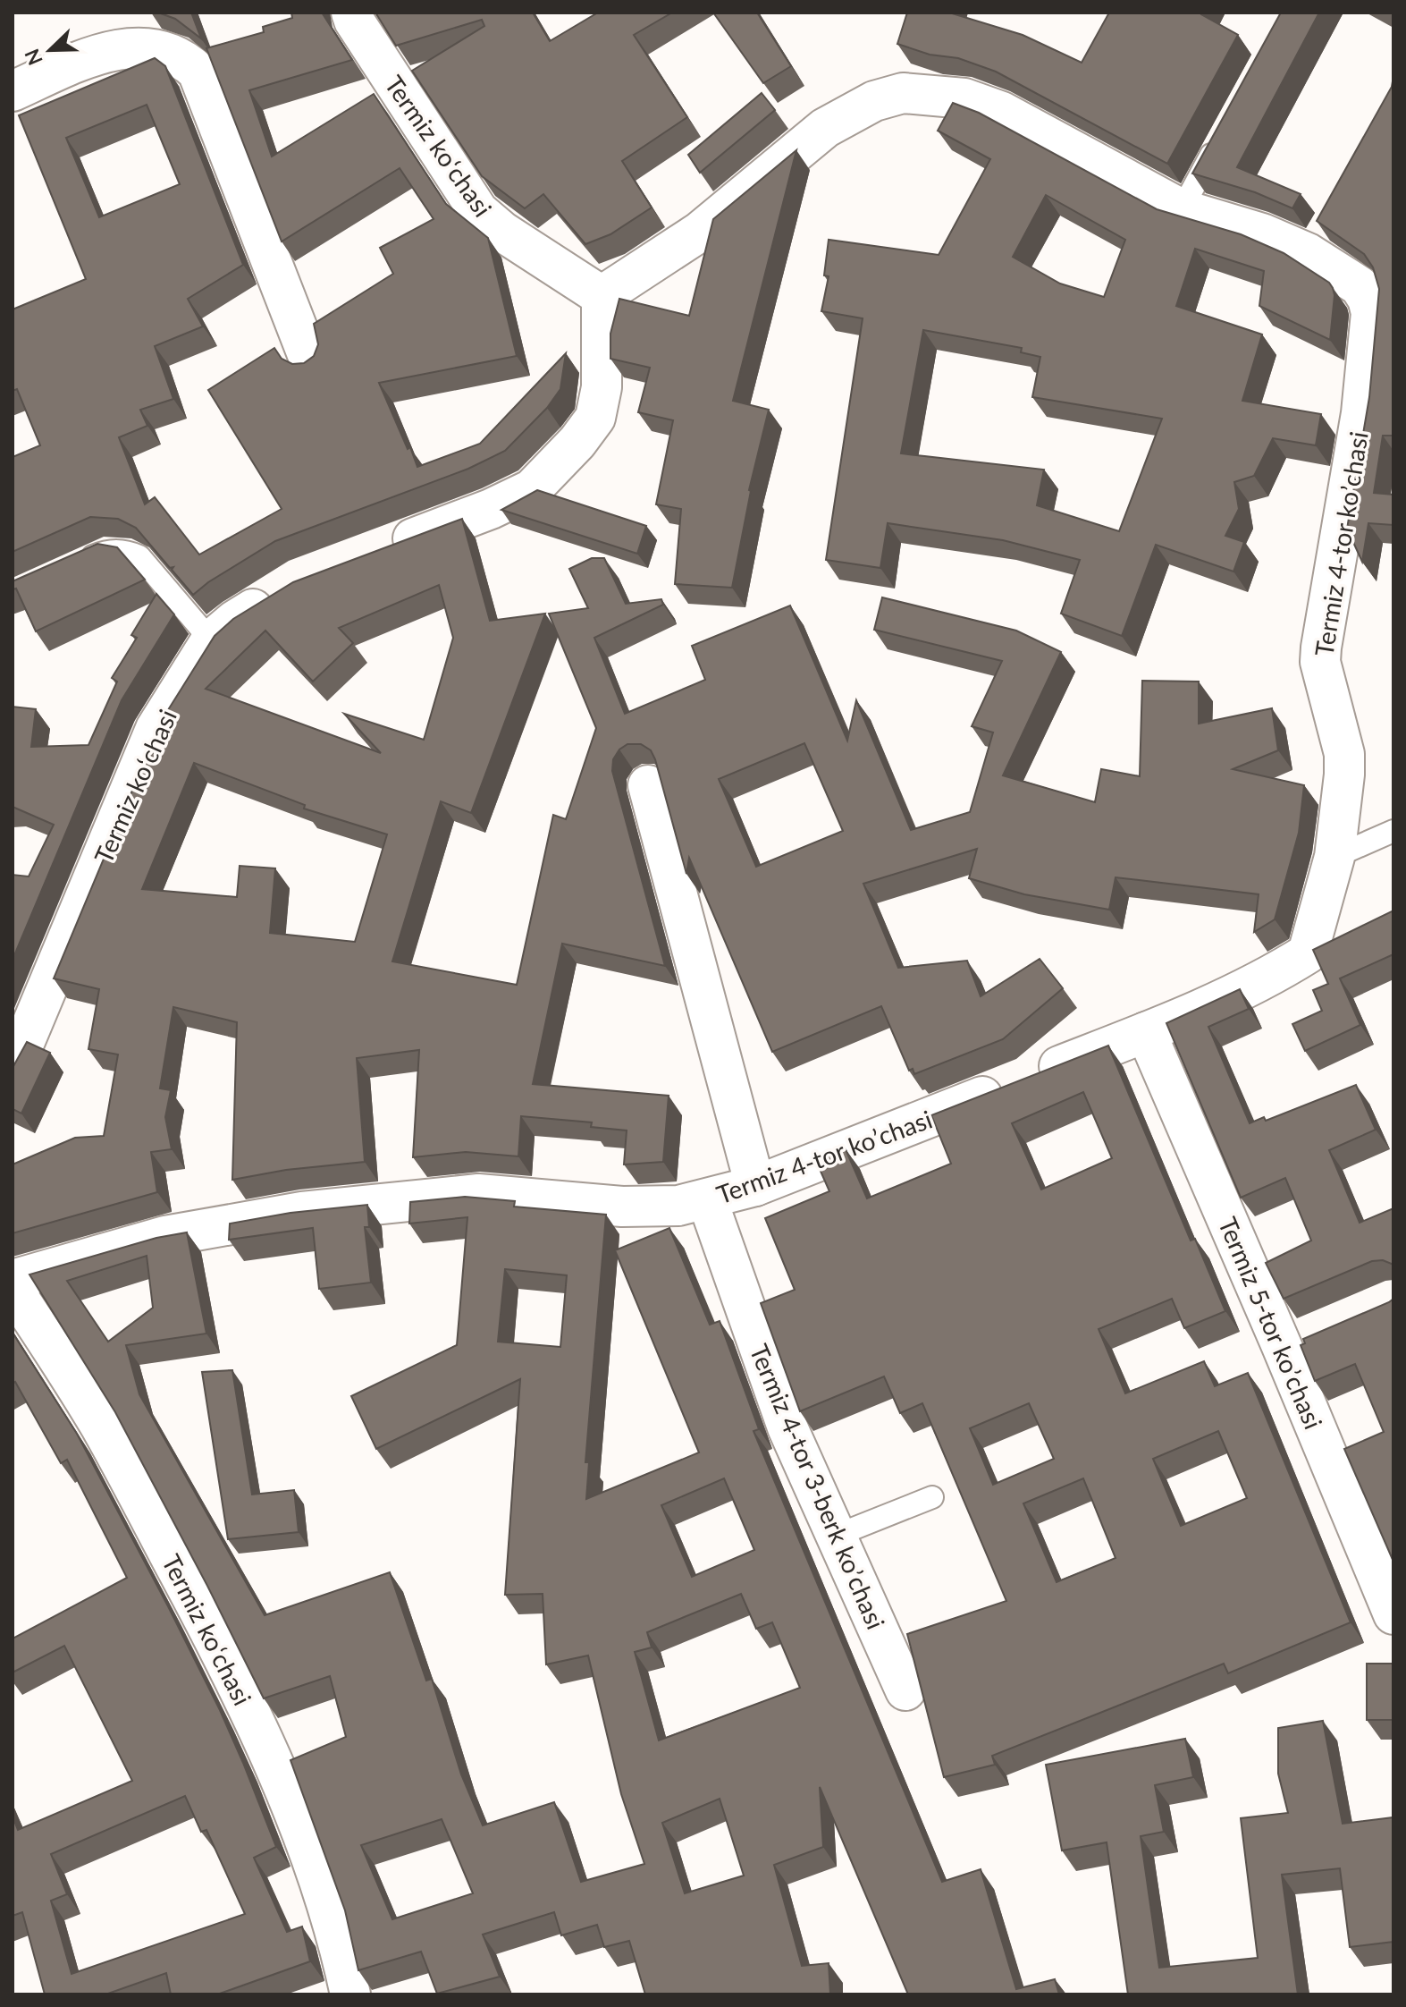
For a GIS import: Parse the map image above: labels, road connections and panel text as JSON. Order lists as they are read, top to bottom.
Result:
{
  "streets": {
    "street": [
      "Termiz koʻchasi",
      "Termiz 4-tor koʼchasi",
      "Termiz 5-tor koʼchasi",
      "Termiz 4-tor 3-berk koʼchasi"
    ]
  },
  "crossings": [
    ["Termiz koʻchasi", "Termiz 4-tor koʼchasi"],
    ["Termiz 4-tor koʼchasi", "Termiz 5-tor koʼchasi"],
    ["Termiz 4-tor koʼchasi", "Termiz 4-tor 3-berk koʼchasi"]
  ],
  "north": "bottom left"
}
